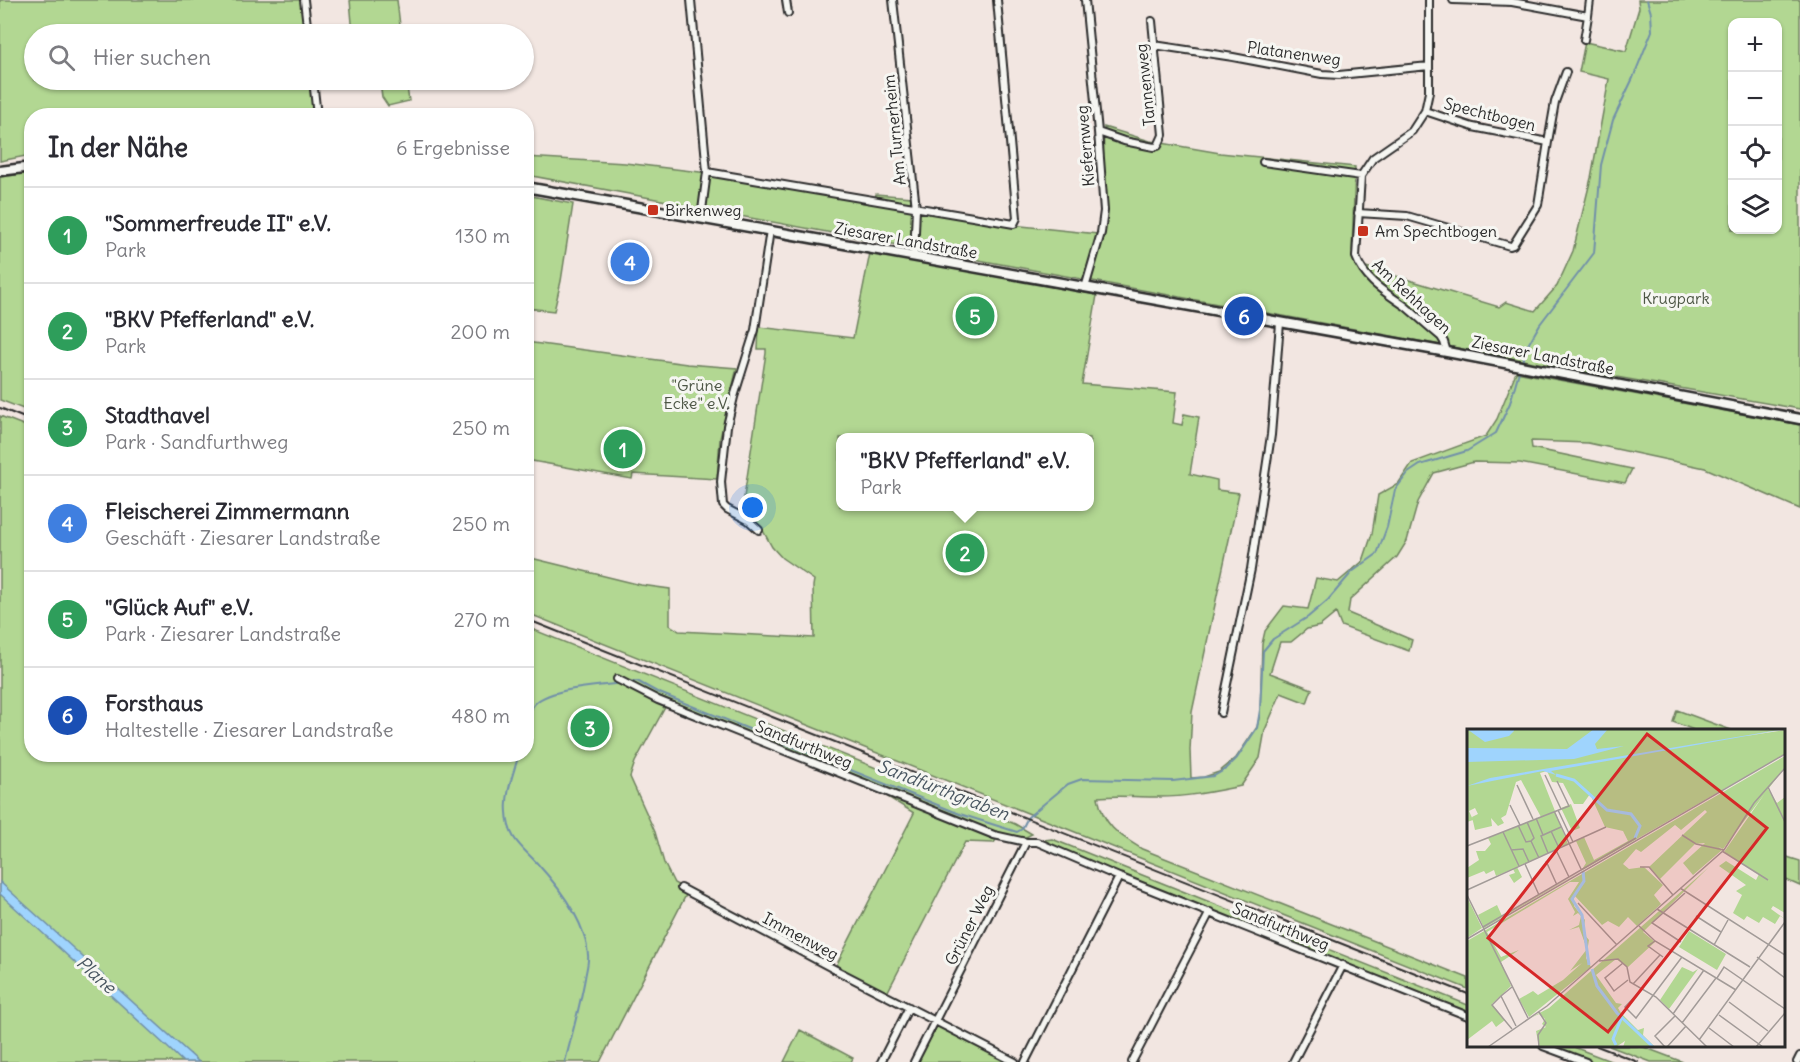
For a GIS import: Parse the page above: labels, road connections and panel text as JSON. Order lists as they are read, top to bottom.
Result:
{
  "streets": {
    "main road": ["Ziesarer Landstraße"],
    "street": [
      "Platanenweg",
      "Tannenweg",
      "Spechtbogen",
      "Am Turnerheim",
      "Kiefernweg",
      "Am Rehhagen",
      "Sandfurthweg",
      "Grüner Weg",
      "Immenweg"
    ]
  },
  "crossings": [
    ["Platanenweg", "Tannenweg"],
    ["Tannenweg", "Kiefernweg"],
    ["Spechtbogen", "Am Rehhagen"],
    ["Am Turnerheim", "Ziesarer Landstraße"],
    ["Kiefernweg", "Ziesarer Landstraße"],
    ["Ziesarer Landstraße", "Am Rehhagen"],
    ["Sandfurthweg", "Grüner Weg"],
    ["Grüner Weg", "Immenweg"]
  ],
  "water": ["Sandfurthgraben", "Plane"],
  "parks": ["Krugpark", "\"Grüne Ecke\" e.V."],
  "places": {
    "transit": ["Birkenweg", "Am Spechtbogen"]
  },
  "page": {
    "map_buttons": ["+", "−"],
    "search": "Hier suchen",
    "heading": ["In der Nähe", "6 Ergebnisse"],
    "list": [
      {
        "mark": "1",
        "name": "\"Sommerfreude II\" e.V.",
        "note": "Park",
        "value": "130 m"
      },
      {
        "mark": "2",
        "name": "\"BKV Pfefferland\" e.V.",
        "note": "Park",
        "value": "200 m"
      },
      {
        "mark": "3",
        "name": "Stadthavel",
        "note": "Park · Sandfurthweg",
        "value": "250 m"
      },
      {
        "mark": "4",
        "name": "Fleischerei Zimmermann",
        "note": "Geschäft · Ziesarer Landstraße",
        "value": "250 m"
      },
      {
        "mark": "5",
        "name": "\"Glück Auf\" e.V.",
        "note": "Park · Ziesarer Landstraße",
        "value": "270 m"
      },
      {
        "mark": "6",
        "name": "Forsthaus",
        "note": "Haltestelle · Ziesarer Landstraße",
        "value": "480 m"
      }
    ],
    "pins": [
      "4",
      "5",
      "6",
      "1",
      "2",
      "3"
    ],
    "popup": ["\"BKV Pfefferland\" e.V.", "Park"]
  }
}
